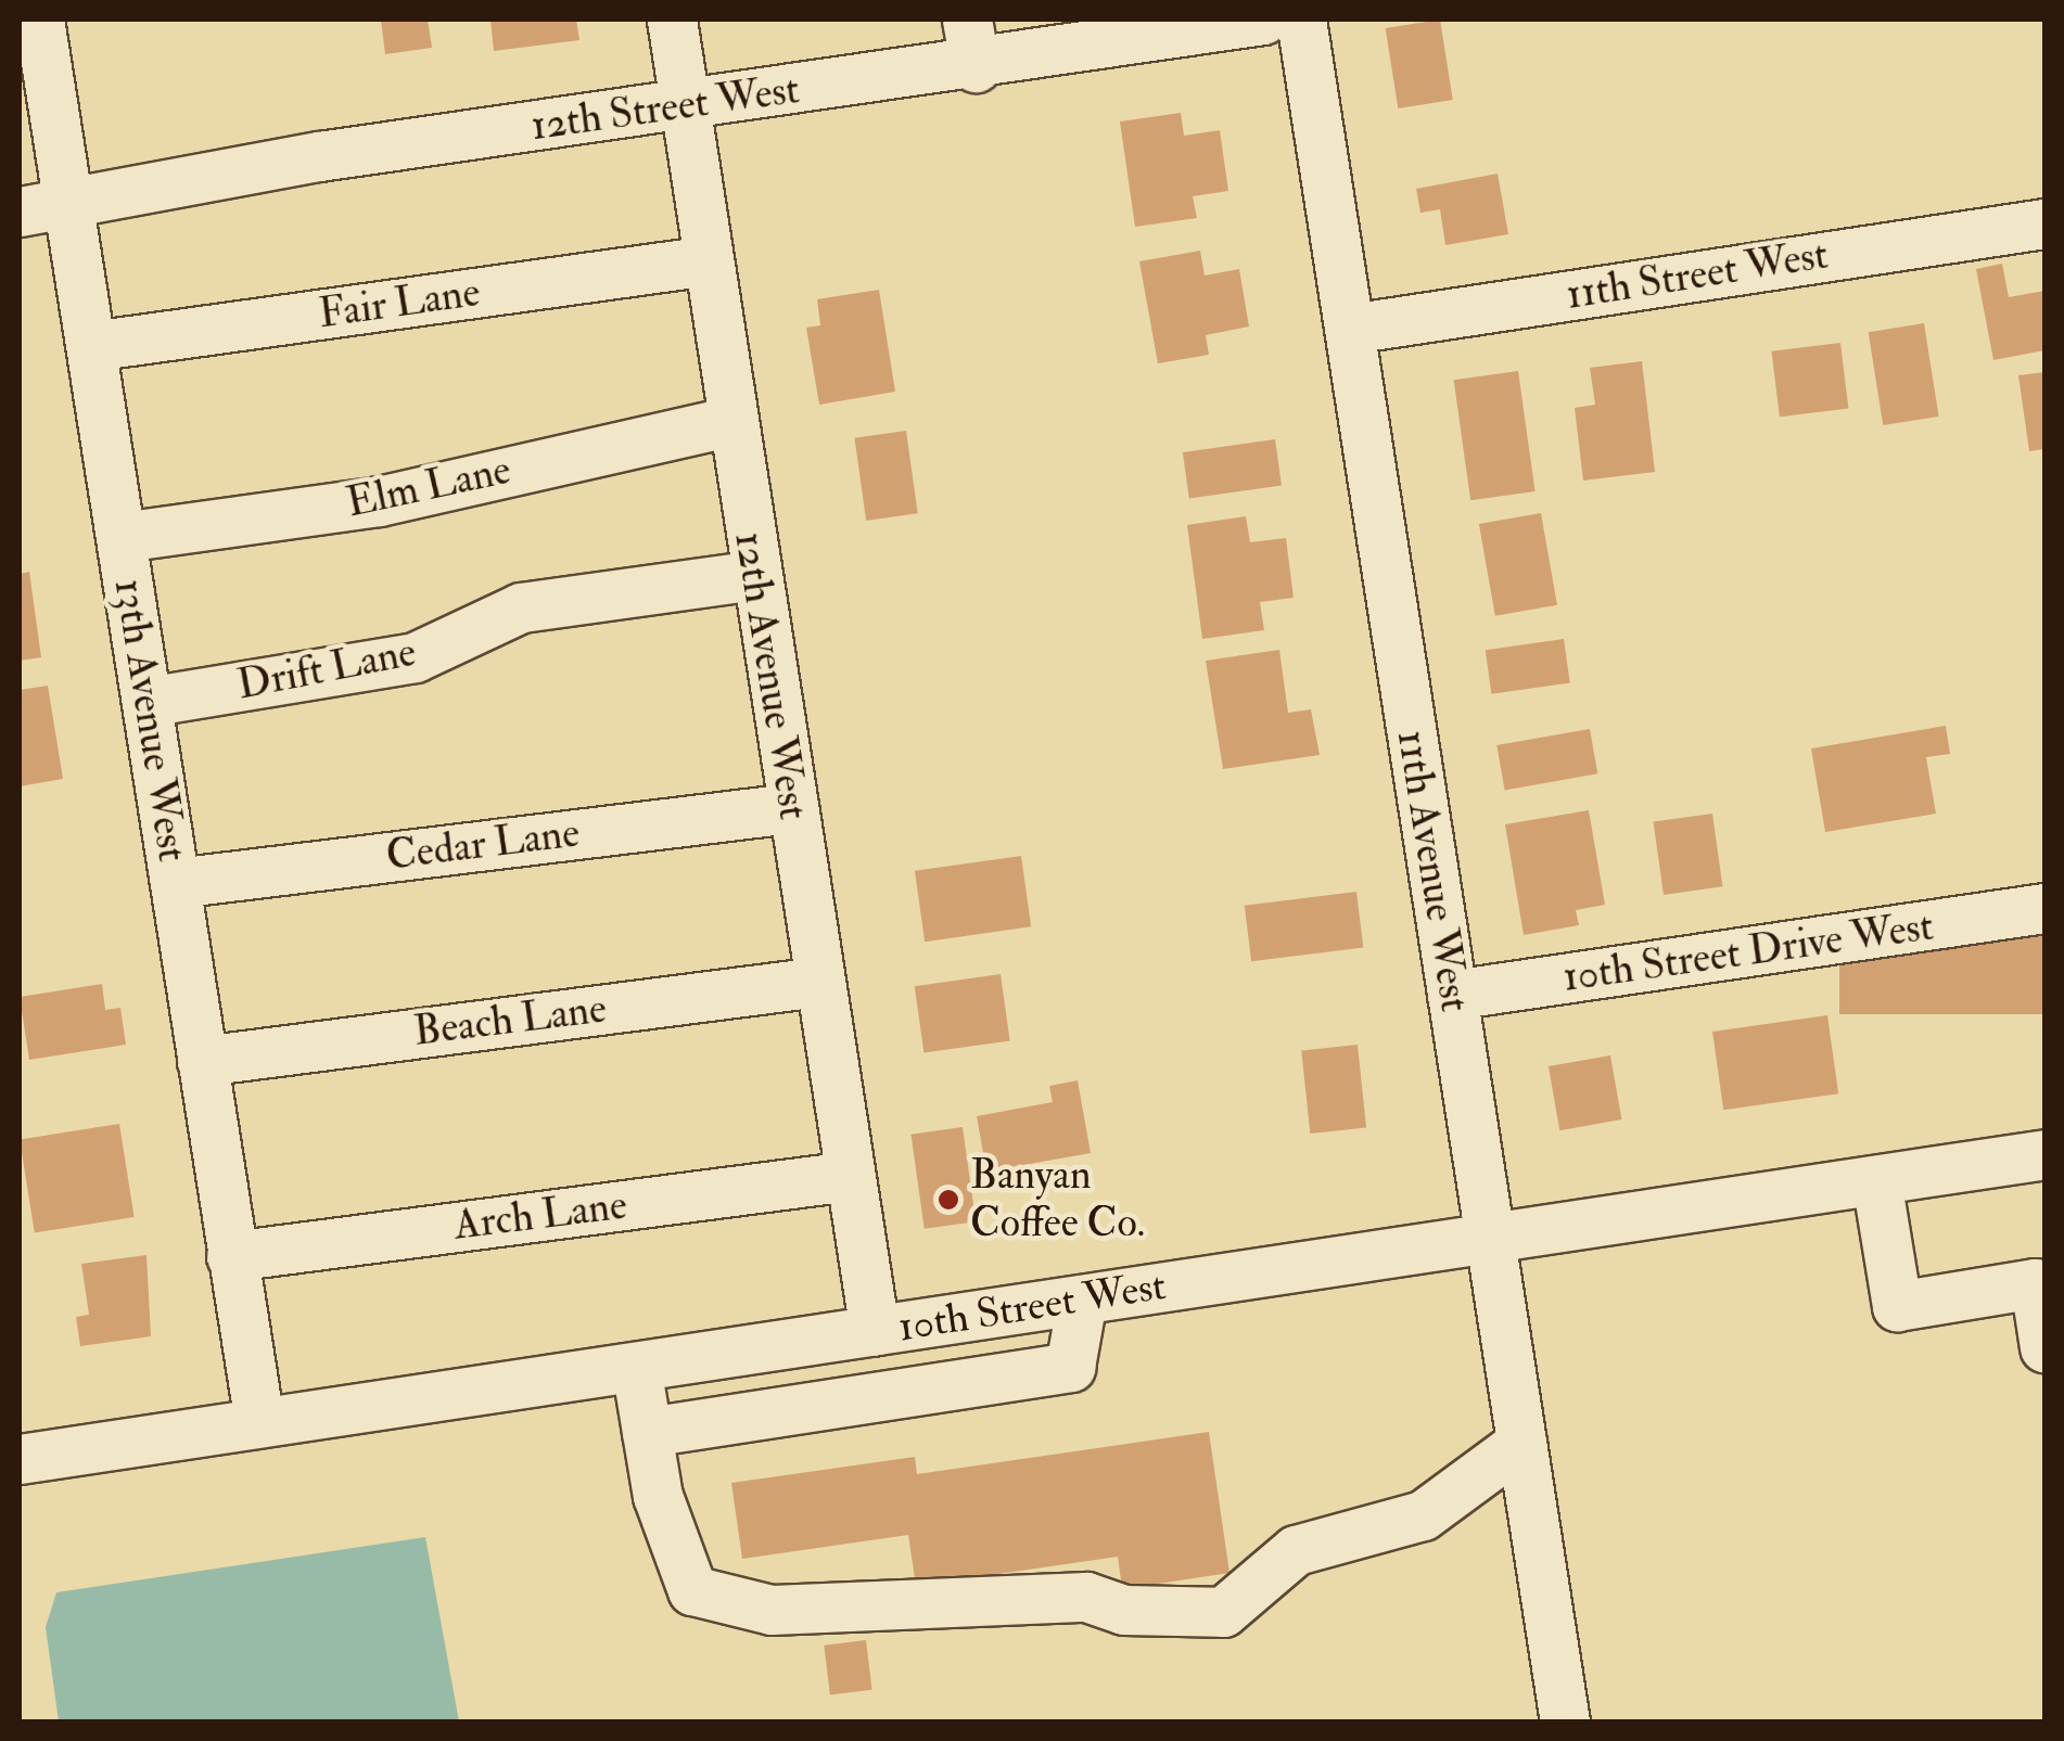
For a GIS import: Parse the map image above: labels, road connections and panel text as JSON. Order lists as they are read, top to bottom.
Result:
{
  "streets": {
    "street": [
      "12th Street West",
      "11th Street West",
      "Fair Lane",
      "Elm Lane",
      "Drift Lane",
      "12th Avenue West",
      "13th Avenue West",
      "Cedar Lane",
      "11th Avenue West",
      "10th Street Drive West",
      "Beach Lane",
      "Arch Lane",
      "10th Street West"
    ]
  },
  "crossings": [
    ["12th Street West", "12th Avenue West"],
    ["12th Street West", "13th Avenue West"],
    ["11th Street West", "11th Avenue West"],
    ["Fair Lane", "12th Avenue West"],
    ["Fair Lane", "13th Avenue West"],
    ["Elm Lane", "12th Avenue West"],
    ["Elm Lane", "13th Avenue West"],
    ["Drift Lane", "12th Avenue West"],
    ["Drift Lane", "13th Avenue West"],
    ["12th Avenue West", "Cedar Lane"],
    ["12th Avenue West", "Beach Lane"],
    ["12th Avenue West", "Arch Lane"],
    ["12th Avenue West", "10th Street West"],
    ["13th Avenue West", "Cedar Lane"],
    ["13th Avenue West", "Beach Lane"],
    ["13th Avenue West", "Arch Lane"],
    ["13th Avenue West", "10th Street West"],
    ["11th Avenue West", "10th Street Drive West"],
    ["11th Avenue West", "10th Street West"]
  ],
  "places": ["Banyan Coffee Co."]
}
